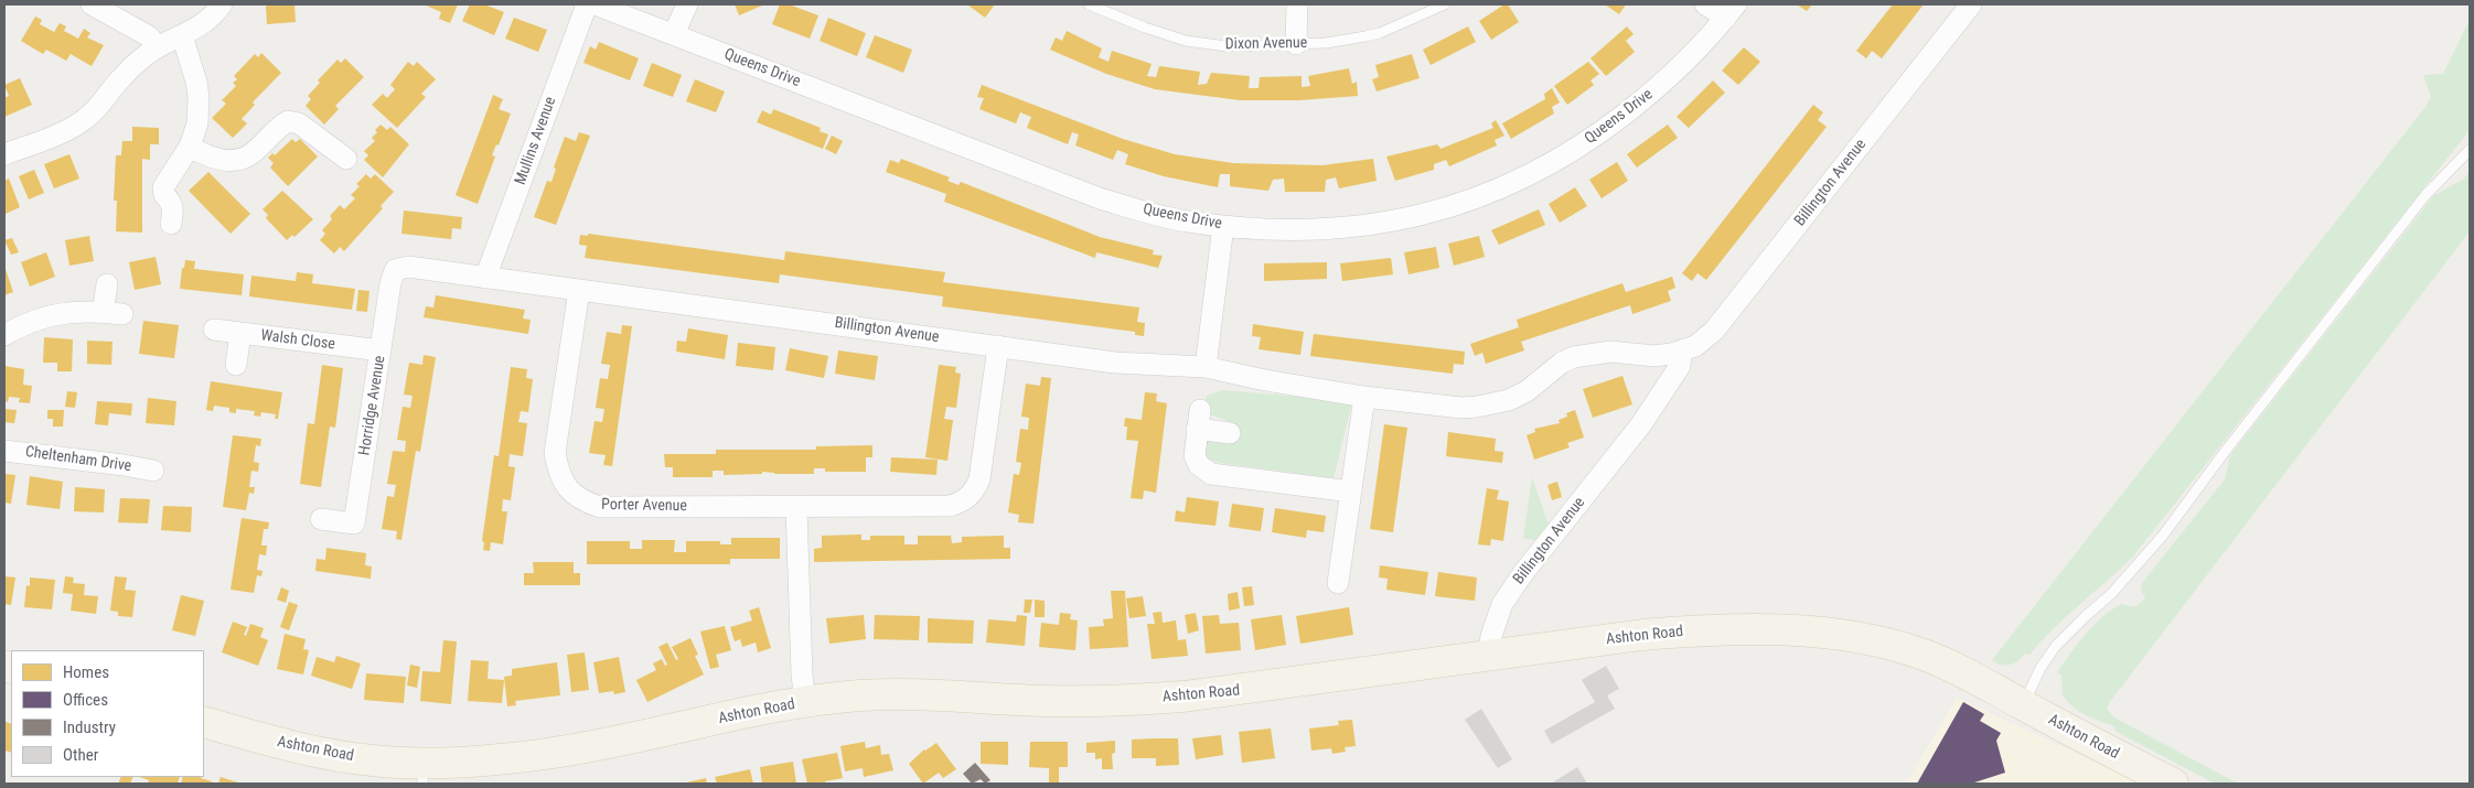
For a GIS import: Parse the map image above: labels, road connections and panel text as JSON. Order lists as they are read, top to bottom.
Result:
{
  "streets": {
    "main road": ["Ashton Road"],
    "street": [
      "Queens Drive",
      "Mullins Avenue",
      "Billington Avenue",
      "Walsh Close",
      "Horridge Avenue",
      "Cheltenham Drive",
      "Porter Avenue"
    ],
    "lane": ["Dixon Avenue"]
  },
  "crossings": [
    ["Mullins Avenue", "Billington Avenue"],
    ["Billington Avenue", "Horridge Avenue"],
    ["Billington Avenue", "Porter Avenue"],
    ["Billington Avenue", "Ashton Road"],
    ["Walsh Close", "Horridge Avenue"]
  ],
  "legend": [
    "Homes",
    "Offices",
    "Industry",
    "Other"
  ]
}
